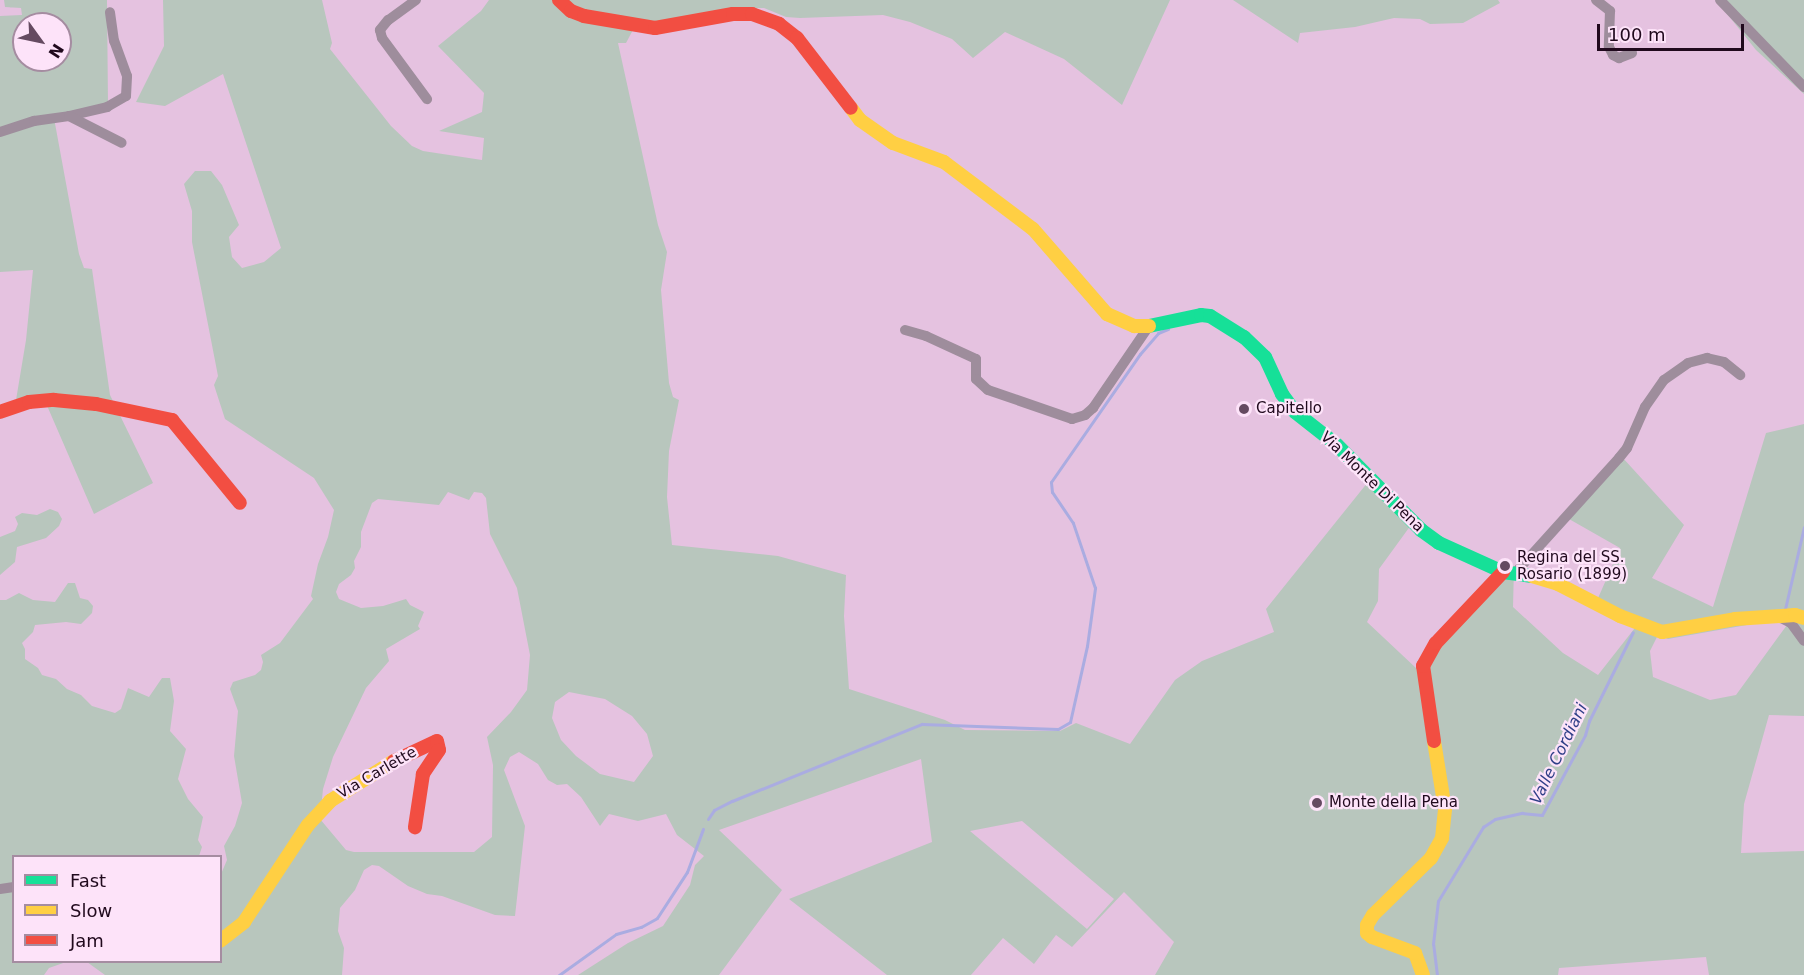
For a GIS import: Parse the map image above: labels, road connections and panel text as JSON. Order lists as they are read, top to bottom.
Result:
{
  "streets": {
    "street": ["Via Monte Di Pena", "Via Carlette"]
  },
  "water": ["Valle Cordiani"],
  "places": ["Capitello", "Regina del SS. Rosario (1899)", "Monte della Pena"],
  "legend": ["Fast", "Slow", "Jam"],
  "scale_bar": "100 m",
  "north": "bottom right"
}
